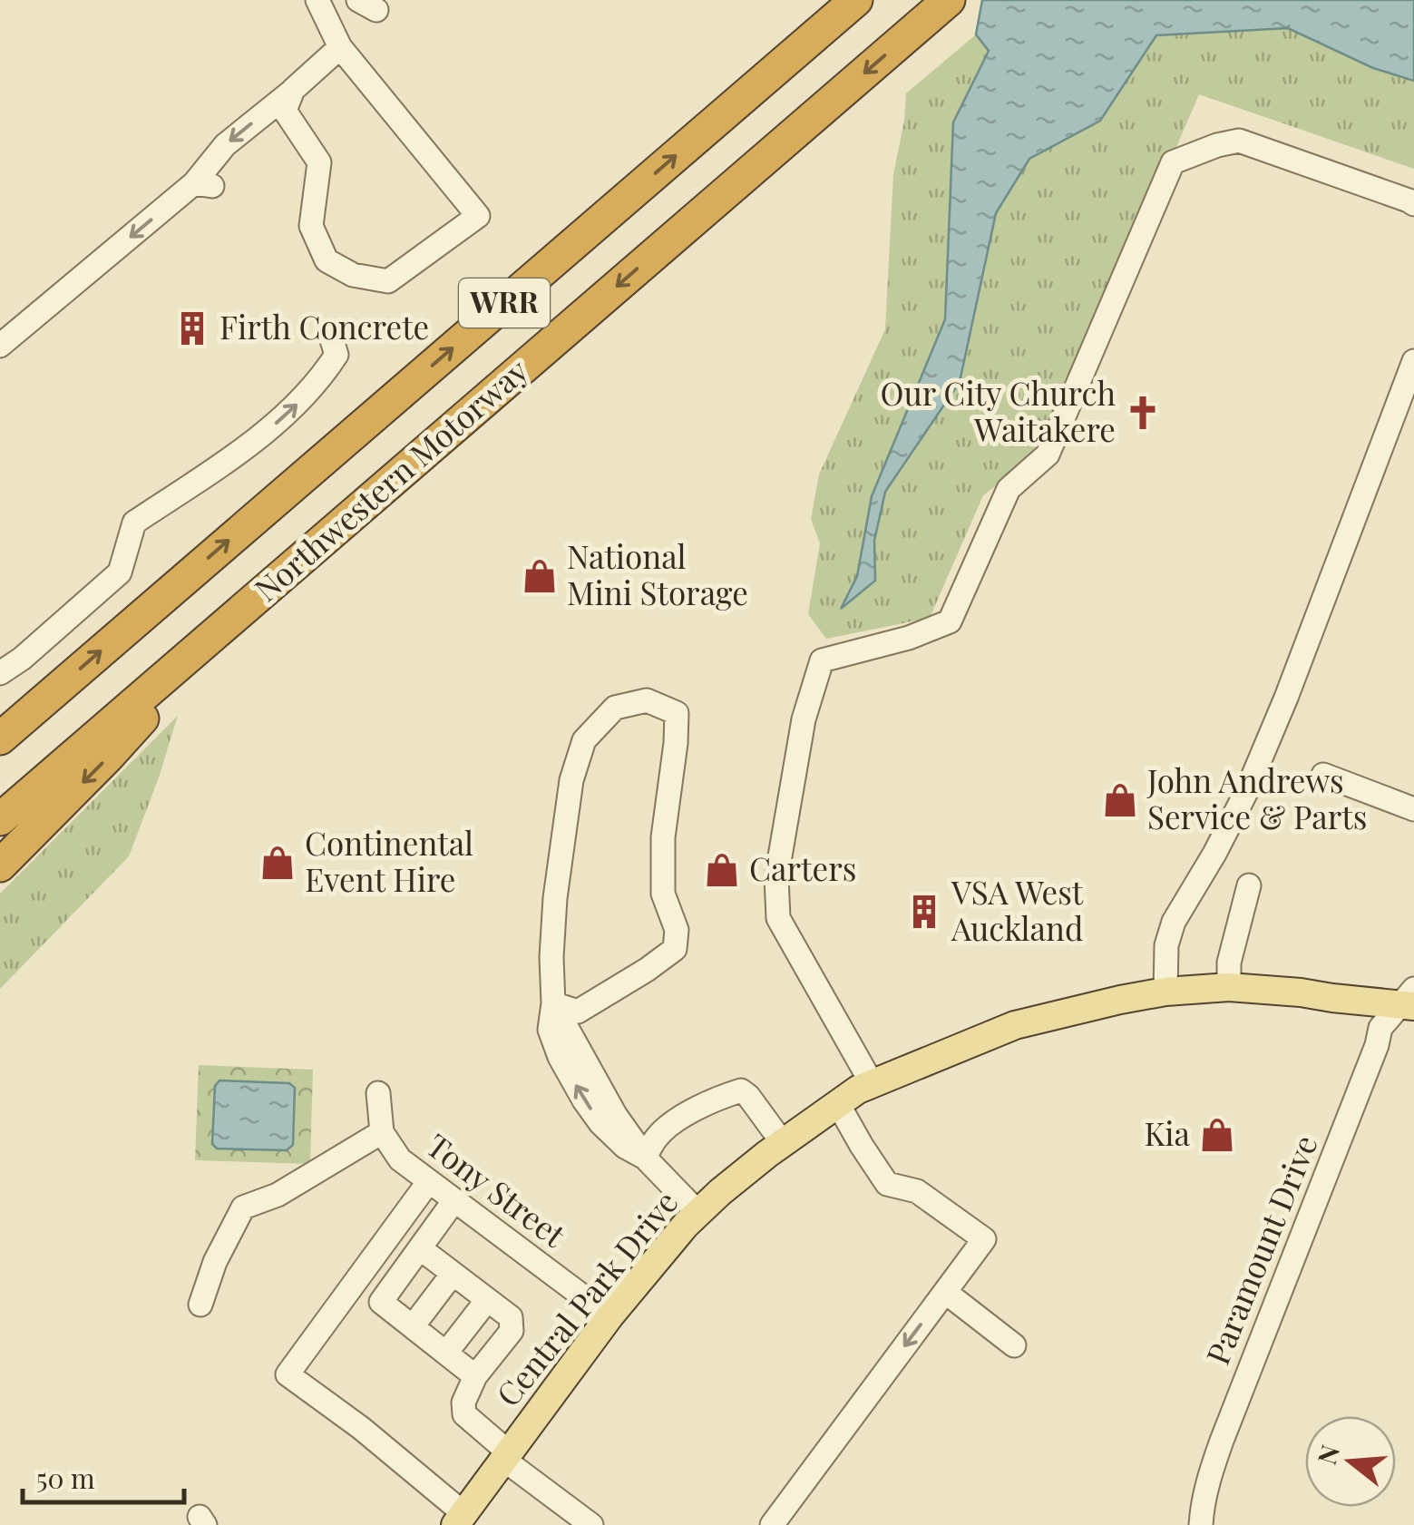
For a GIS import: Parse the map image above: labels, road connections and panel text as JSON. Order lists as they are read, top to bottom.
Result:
{
  "streets": {
    "highway": ["WRR", "Northwestern Motorway"],
    "main road": ["Central Park Drive"],
    "street": ["Tony Street", "Paramount Drive"]
  },
  "crossings": [
    ["Tony Street", "Central Park Drive"],
    ["Paramount Drive", "Central Park Drive"]
  ],
  "places": {
    "building": ["Firth Concrete", "VSA West Auckland"],
    "church": ["Our City Church Waitakere"],
    "shop": [
      "National Mini Storage",
      "John Andrews Service & Parts",
      "Continental Event Hire",
      "Carters",
      "Kia"
    ]
  },
  "scale_bar": "50 m",
  "north": "left"
}
